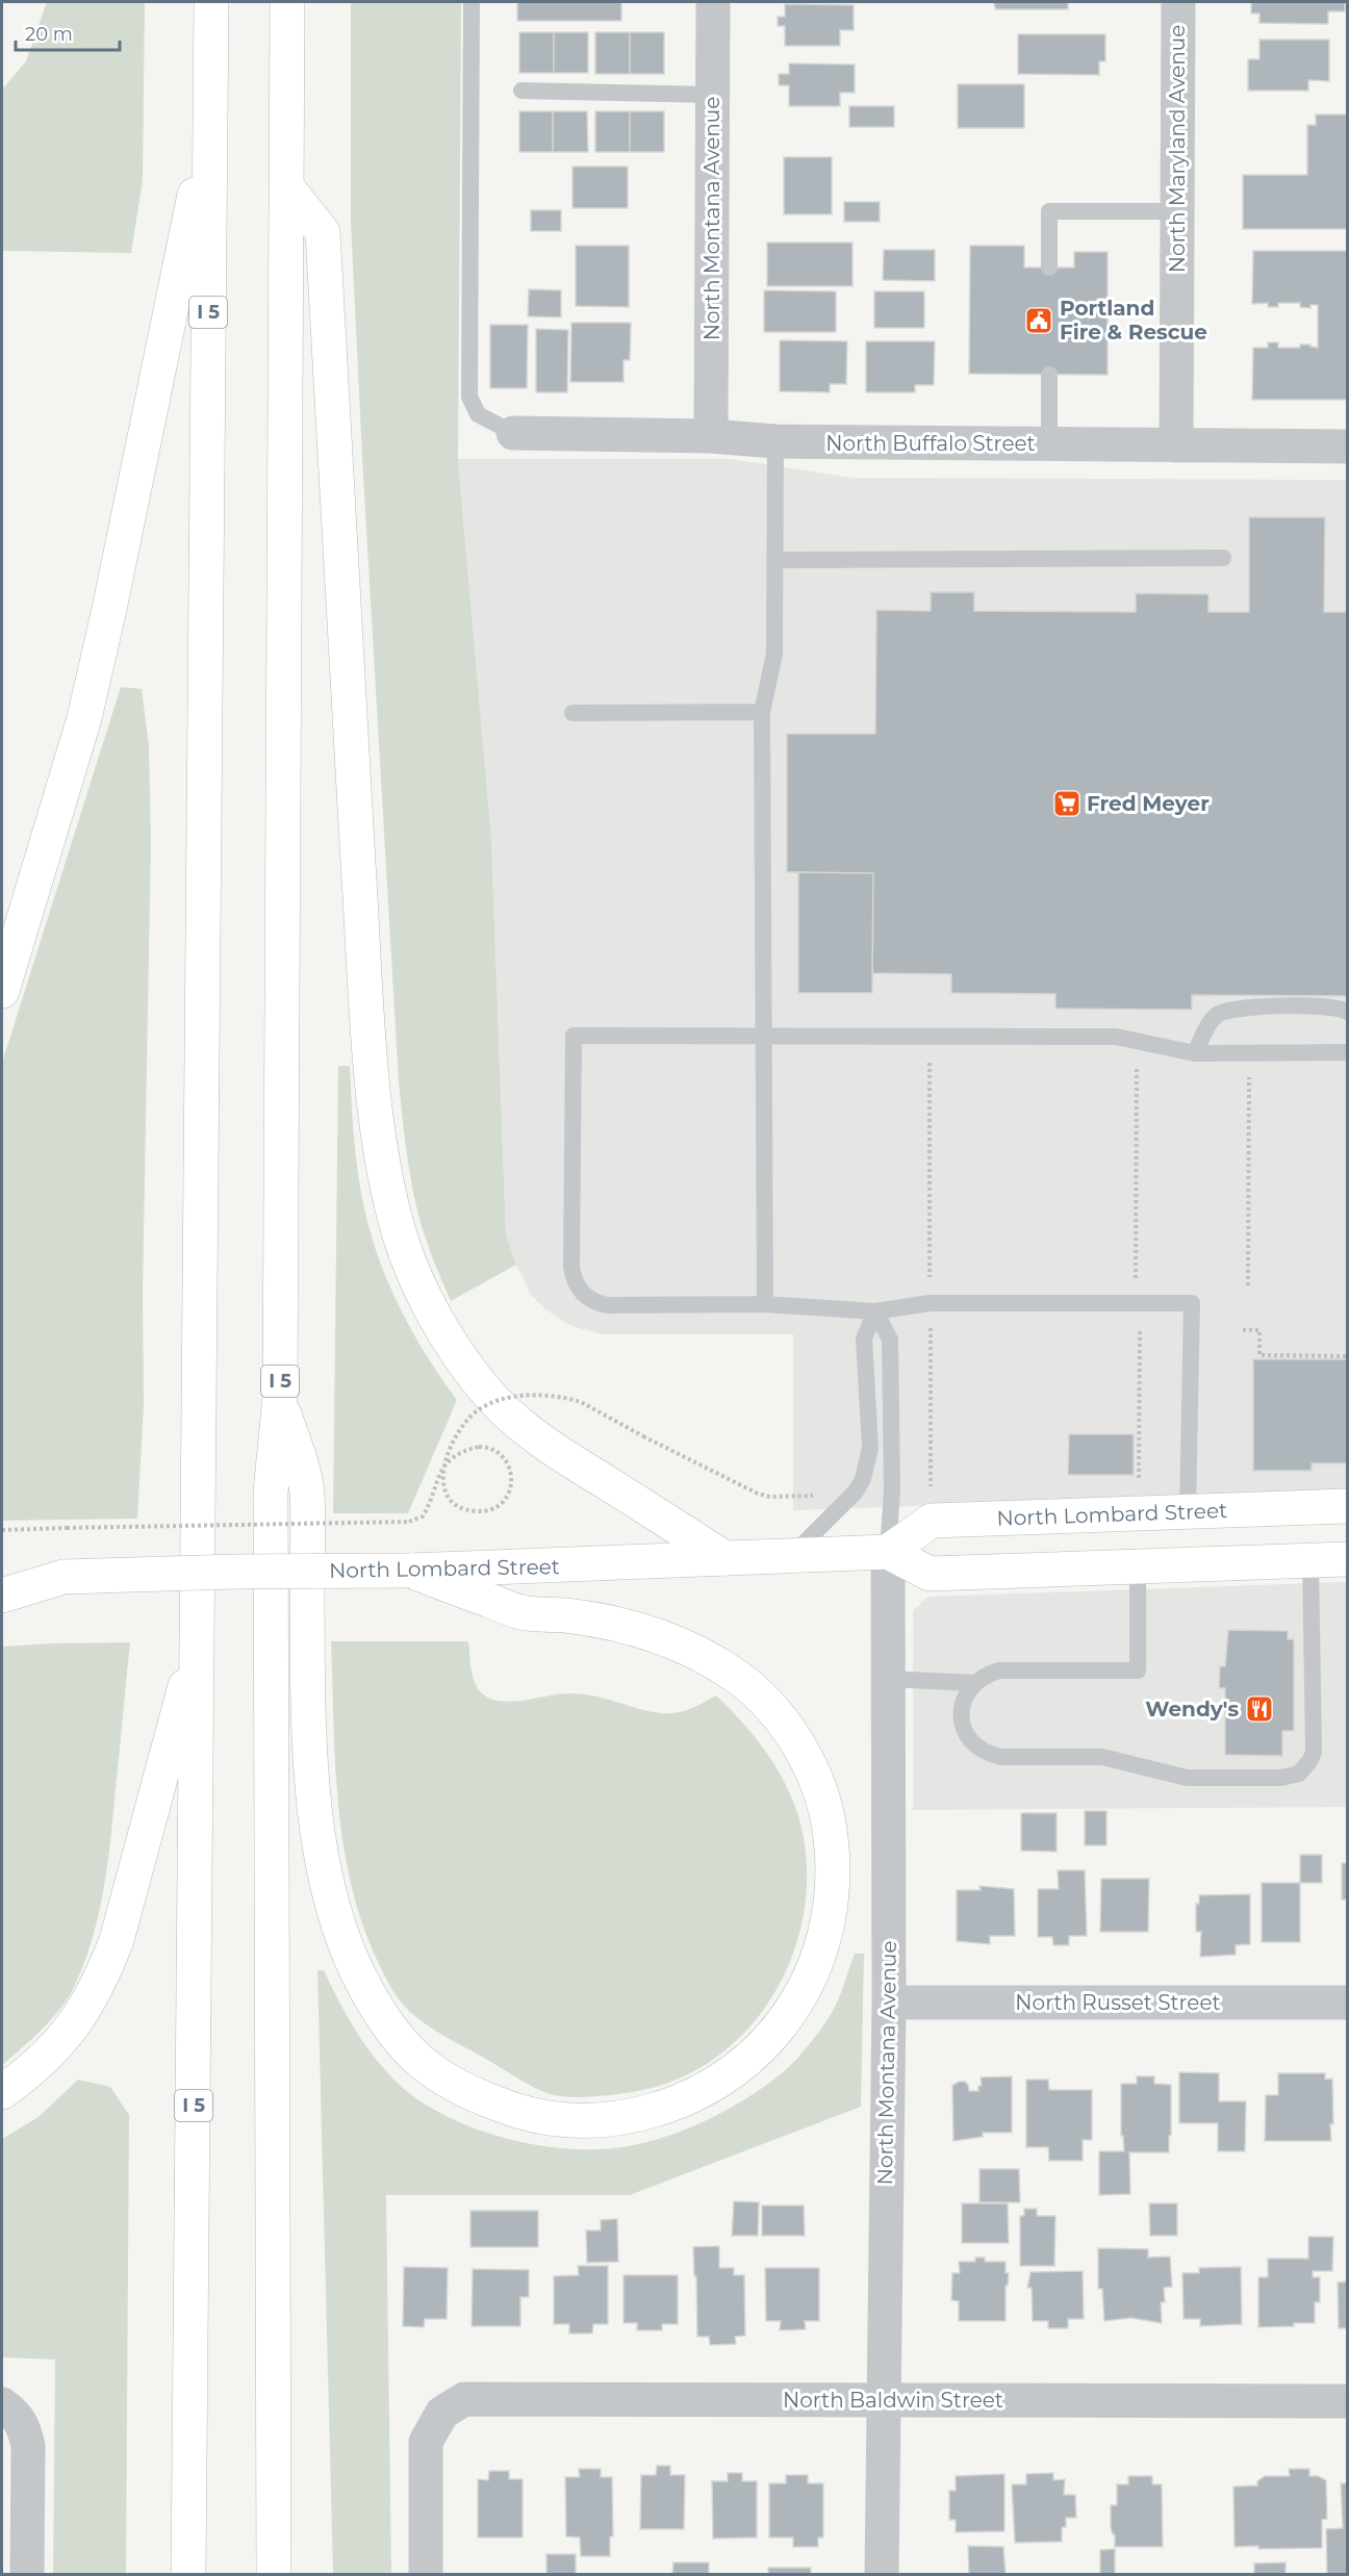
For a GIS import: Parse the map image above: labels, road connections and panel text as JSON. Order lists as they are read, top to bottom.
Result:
{
  "streets": {
    "main road": ["I 5", "North Lombard Street"],
    "street": [
      "North Maryland Avenue",
      "North Montana Avenue",
      "North Buffalo Street",
      "North Russet Street",
      "North Baldwin Street"
    ]
  },
  "crossings": [
    ["North Maryland Avenue", "North Buffalo Street"],
    ["North Montana Avenue", "North Buffalo Street"],
    ["North Montana Avenue", "North Lombard Street"],
    ["North Montana Avenue", "North Russet Street"],
    ["North Montana Avenue", "North Baldwin Street"]
  ],
  "places": {
    "public building": ["Portland Fire & Rescue"],
    "supermarket": ["Fred Meyer"],
    "restaurant": ["Wendy's"]
  },
  "scale_bar": "20 m"
}
